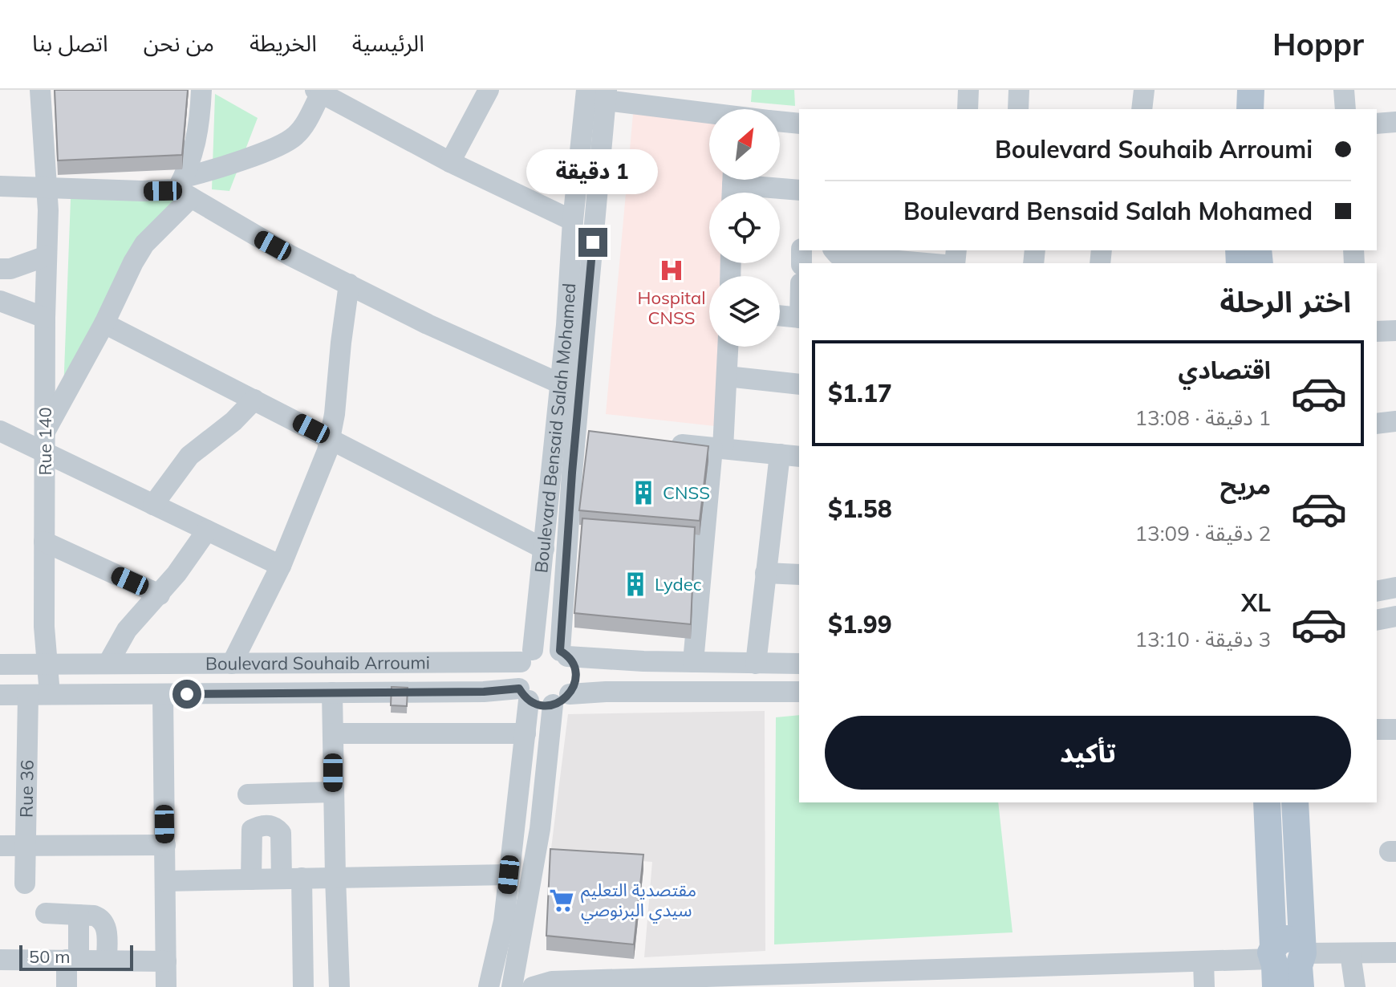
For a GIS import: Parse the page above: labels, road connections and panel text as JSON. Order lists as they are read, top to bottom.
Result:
{
  "streets": {
    "street": [
      "Boulevard Bensaid Salah Mohamed",
      "Rue 140",
      "Boulevard Souhaib Arroumi",
      "Rue 36"
    ]
  },
  "crossings": [
    ["Boulevard Bensaid Salah Mohamed", "Boulevard Souhaib Arroumi"],
    ["Rue 140", "Boulevard Souhaib Arroumi"],
    ["Boulevard Souhaib Arroumi", "Rue 36"]
  ],
  "places": {
    "hospital": ["Hospital CNSS"],
    "building": ["CNSS", "Lydec"],
    "supermarket": ["مقتصدية التعليم سيدي البرنوصي"]
  },
  "scale_bar": "50 m",
  "north": "top right",
  "page": {
    "header": "Hoppr",
    "nav": [
      "الرئيسية",
      "الخريطة",
      "من نحن",
      "اتصل بنا"
    ],
    "banner": ["Boulevard Souhaib Arroumi", "Boulevard Bensaid Salah Mohamed"],
    "bubble": "1 دقيقة",
    "heading": "اختر الرحلة",
    "list": [
      {
        "name": "اقتصادي",
        "note": "1 دقيقة · 13:08",
        "value": "$1.17"
      },
      {
        "name": "مريح",
        "note": "2 دقيقة · 13:09",
        "value": "$1.58"
      },
      {
        "name": "XL",
        "note": "3 دقيقة · 13:10",
        "value": "$1.99"
      }
    ],
    "buttons": "تأكيد",
    "scale": "50 m"
  }
}
